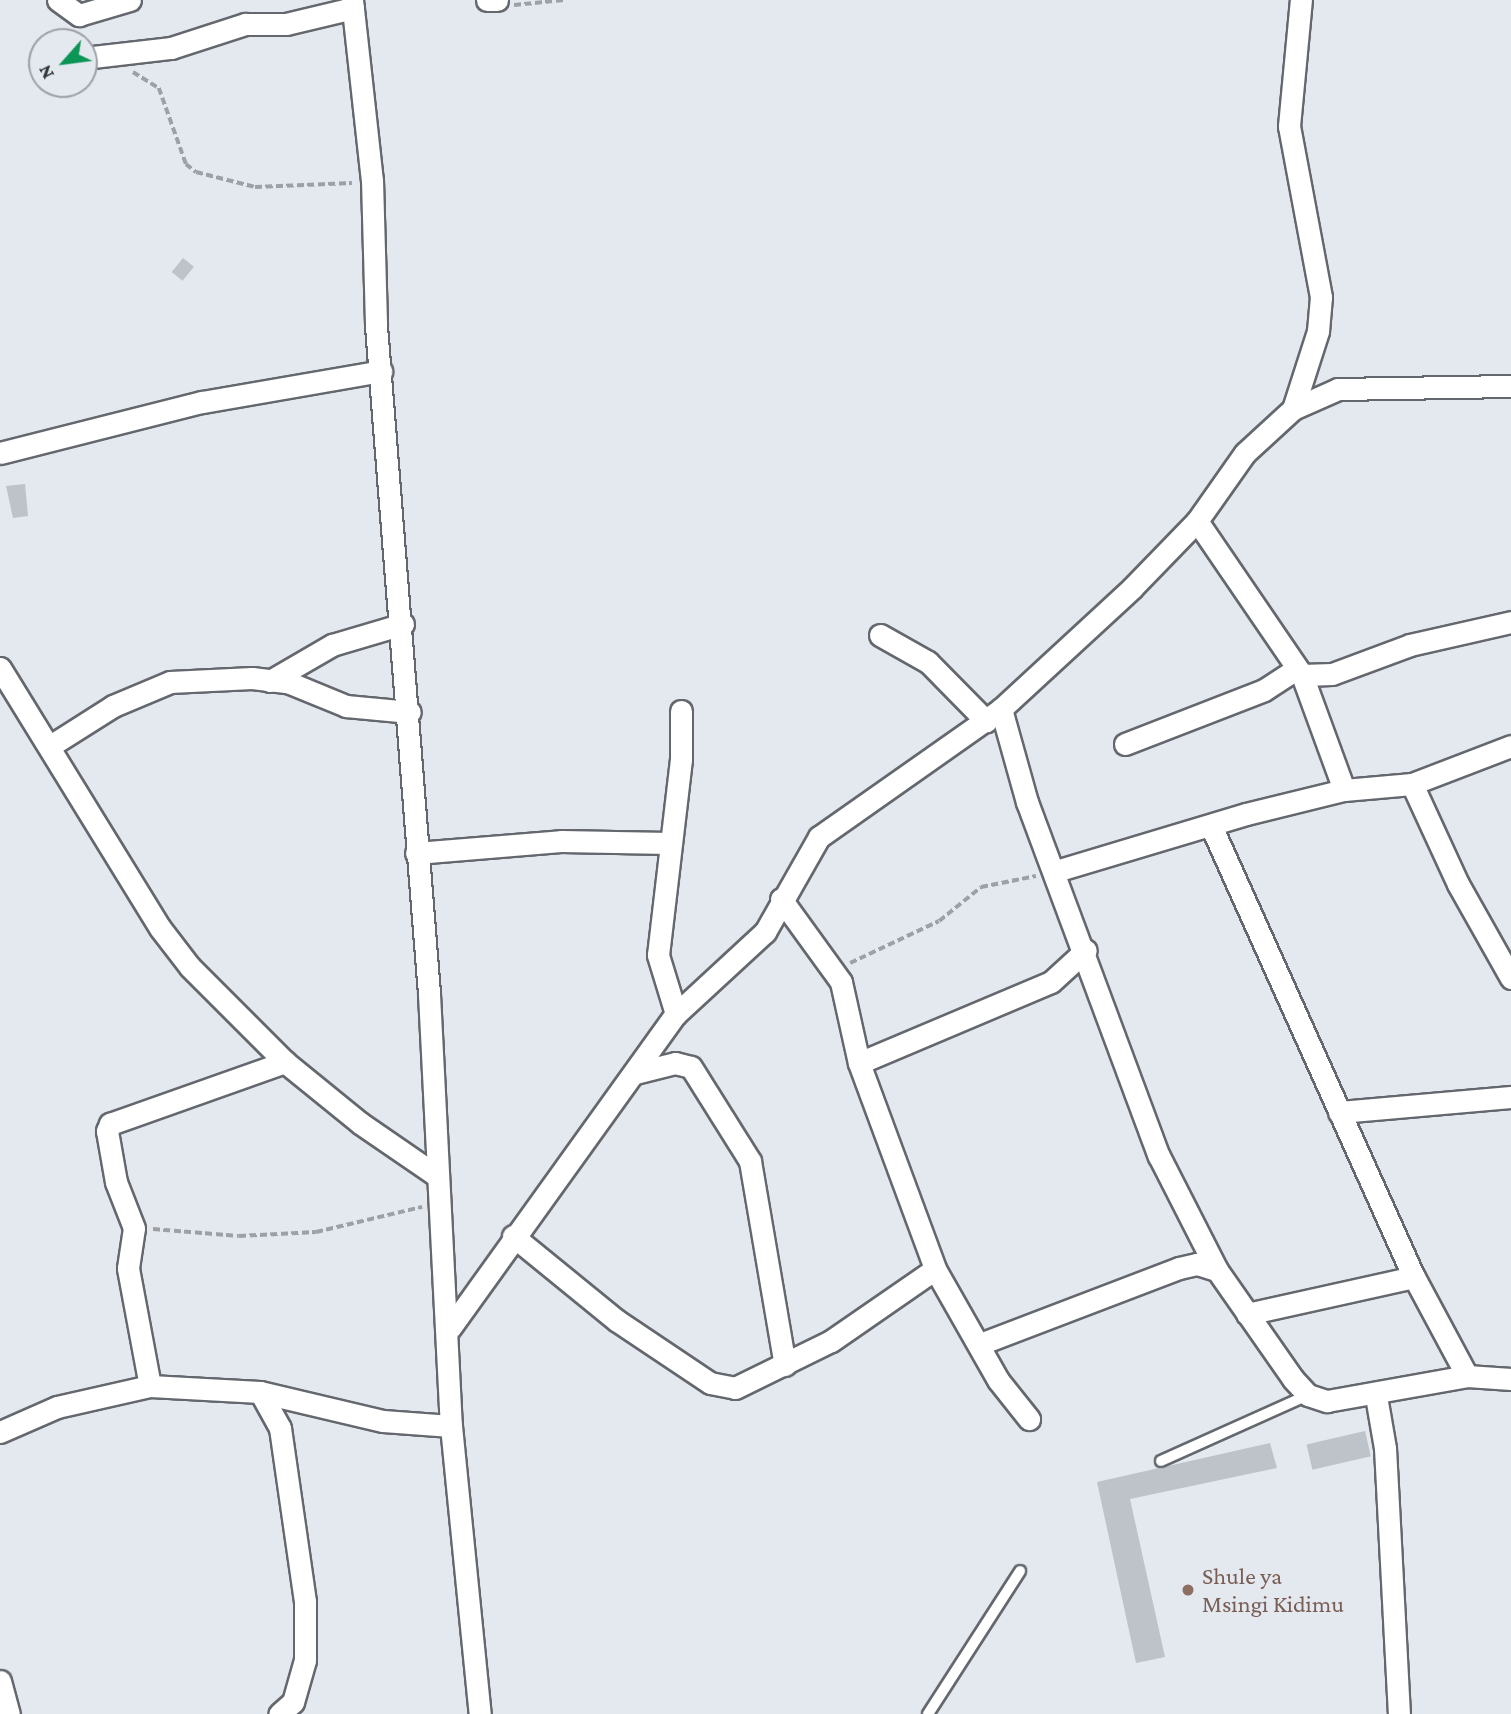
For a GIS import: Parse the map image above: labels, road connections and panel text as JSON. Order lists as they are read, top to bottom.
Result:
{
  "places": ["Shule ya Msingi Kidimu"],
  "north": "bottom left"
}
